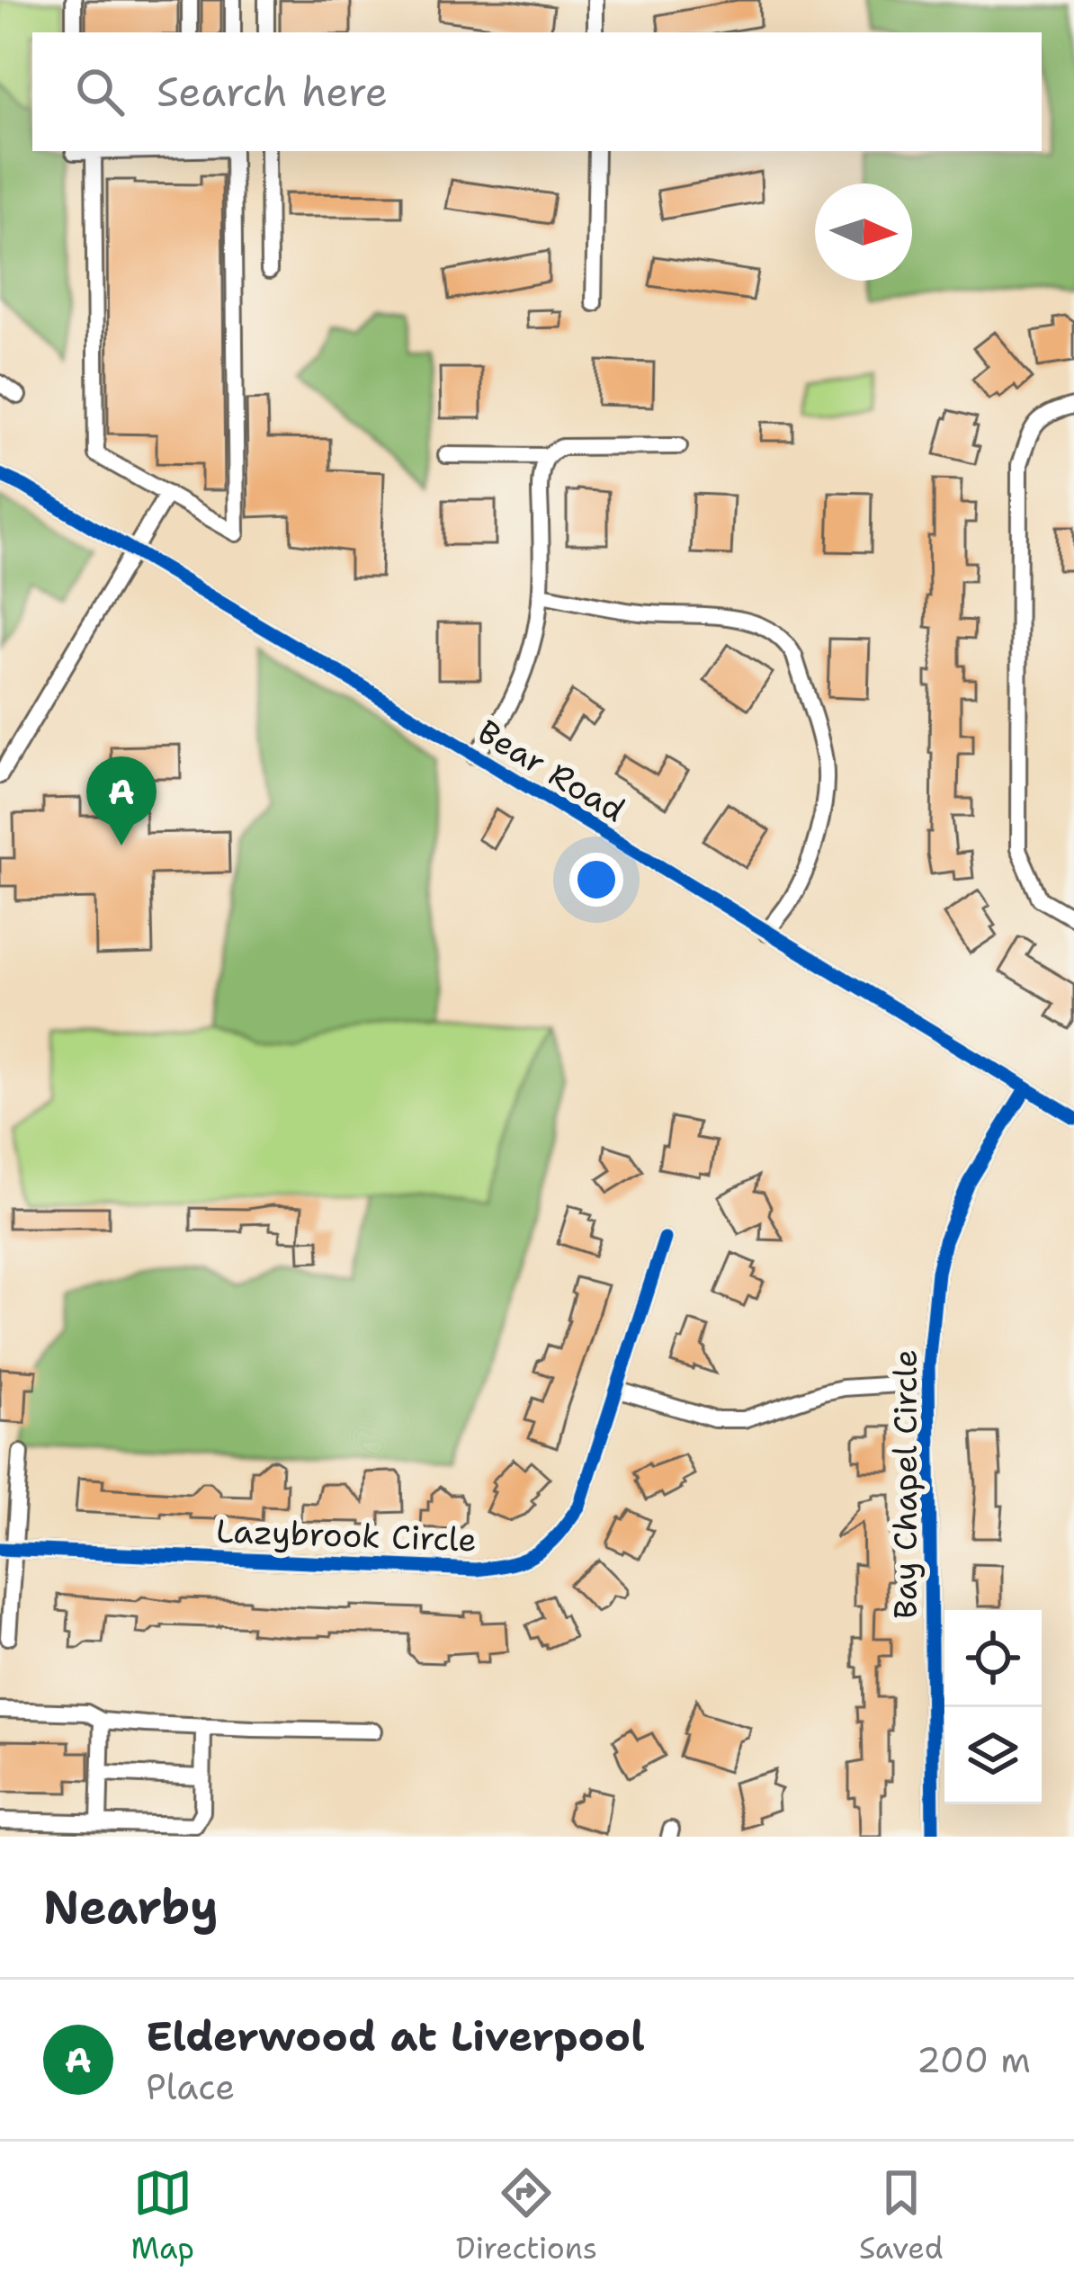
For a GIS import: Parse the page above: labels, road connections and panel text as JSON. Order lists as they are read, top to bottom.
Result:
{
  "streets": {
    "street": ["Bear Road", "Bay Chapel Circle", "Lazybrook Circle"]
  },
  "crossings": [
    ["Bear Road", "Bay Chapel Circle"]
  ],
  "north": "right",
  "page": {
    "search": "Search here",
    "pins": "A",
    "heading": "Nearby",
    "list": [
      {
        "mark": "A",
        "name": "Elderwood at Liverpool",
        "note": "Place",
        "value": "200 m"
      }
    ],
    "nav": ["Map", "Directions", "Saved"]
  }
}
